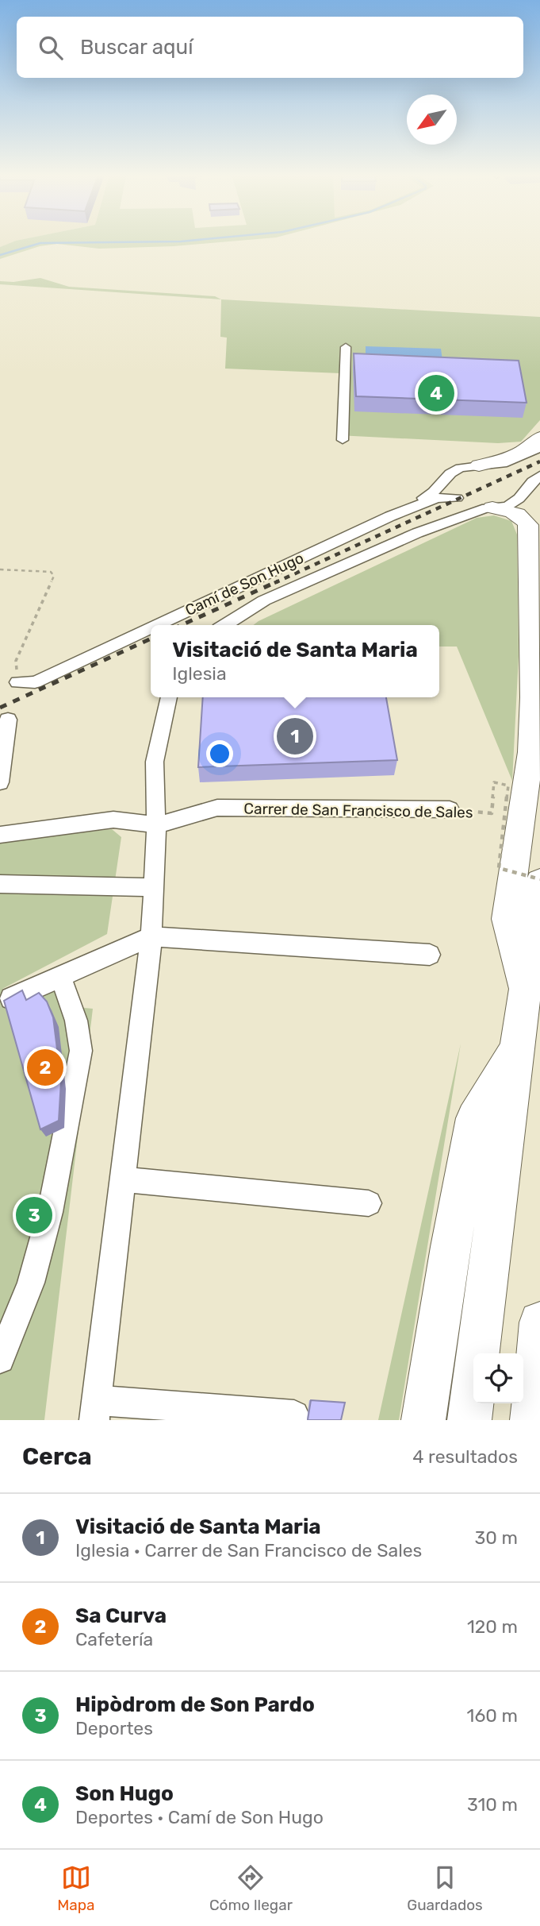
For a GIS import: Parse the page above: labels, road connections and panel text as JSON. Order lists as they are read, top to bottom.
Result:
{
  "streets": {
    "street": ["Camí de Son Hugo", "Carrer de San Francisco de Sales"]
  },
  "north": "bottom left",
  "page": {
    "search": "Buscar aquí",
    "pins": [
      "4",
      "1",
      "2",
      "3"
    ],
    "popup": ["Visitació de Santa Maria", "Iglesia"],
    "heading": ["Cerca", "4 resultados"],
    "list": [
      {
        "mark": "1",
        "name": "Visitació de Santa Maria",
        "note": "Iglesia · Carrer de San Francisco de Sales",
        "value": "30 m"
      },
      {
        "mark": "2",
        "name": "Sa Curva",
        "note": "Cafetería",
        "value": "120 m"
      },
      {
        "mark": "3",
        "name": "Hipòdrom de Son Pardo",
        "note": "Deportes",
        "value": "160 m"
      },
      {
        "mark": "4",
        "name": "Son Hugo",
        "note": "Deportes · Camí de Son Hugo",
        "value": "310 m"
      }
    ],
    "nav": ["Mapa", "Cómo llegar", "Guardados"]
  }
}
